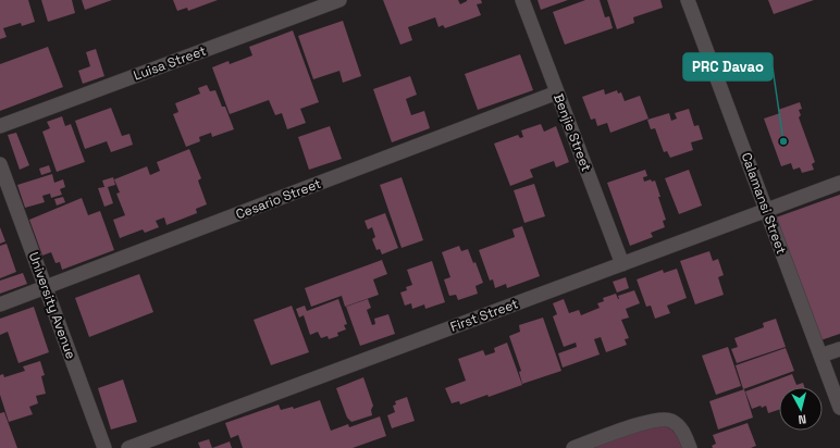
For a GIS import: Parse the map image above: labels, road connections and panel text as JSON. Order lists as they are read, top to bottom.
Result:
{
  "streets": {
    "street": [
      "Luisa Street",
      "Benjie Street",
      "Cesario Street",
      "Calamansi Street",
      "University Avenue",
      "First Street"
    ]
  },
  "crossings": [
    ["Benjie Street", "Cesario Street"],
    ["Benjie Street", "First Street"],
    ["Cesario Street", "University Avenue"],
    ["Calamansi Street", "First Street"]
  ],
  "places": ["PRC Davao"],
  "north": "bottom"
}
